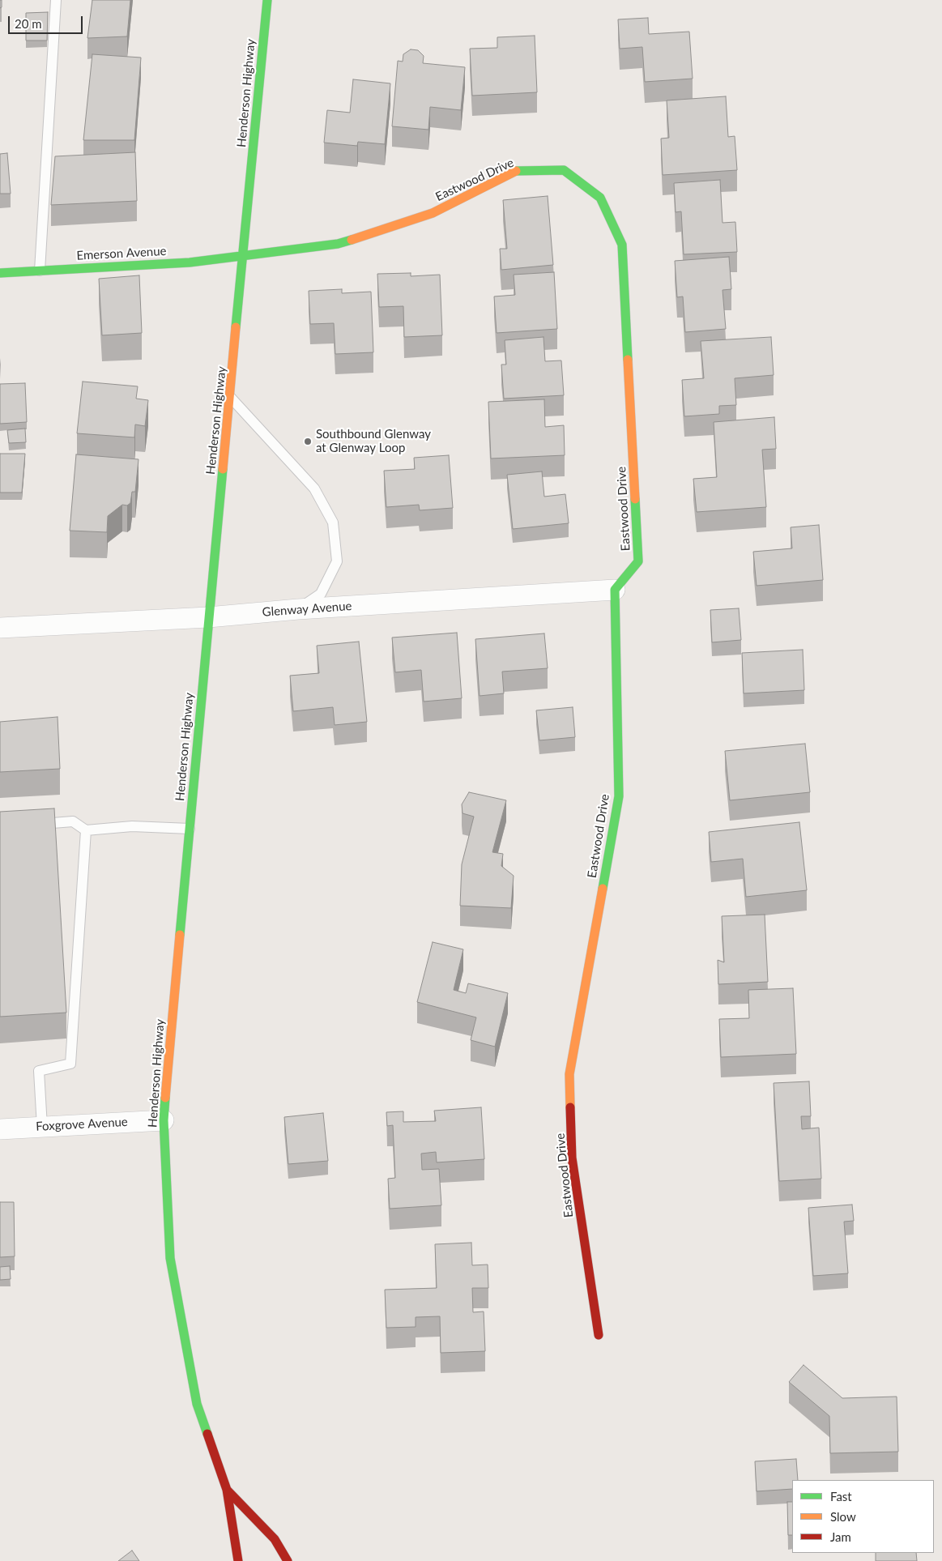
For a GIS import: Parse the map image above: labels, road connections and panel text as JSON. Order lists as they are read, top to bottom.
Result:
{
  "streets": {
    "street": [
      "Henderson Highway",
      "Eastwood Drive",
      "Emerson Avenue",
      "Glenway Avenue",
      "Foxgrove Avenue"
    ]
  },
  "crossings": [
    ["Henderson Highway", "Eastwood Drive"],
    ["Henderson Highway", "Emerson Avenue"],
    ["Henderson Highway", "Glenway Avenue"],
    ["Henderson Highway", "Foxgrove Avenue"],
    ["Eastwood Drive", "Emerson Avenue"],
    ["Eastwood Drive", "Glenway Avenue"]
  ],
  "places": ["Southbound Glenway at Glenway Loop"],
  "legend": ["Fast", "Slow", "Jam"],
  "scale_bar": "20 m"
}
